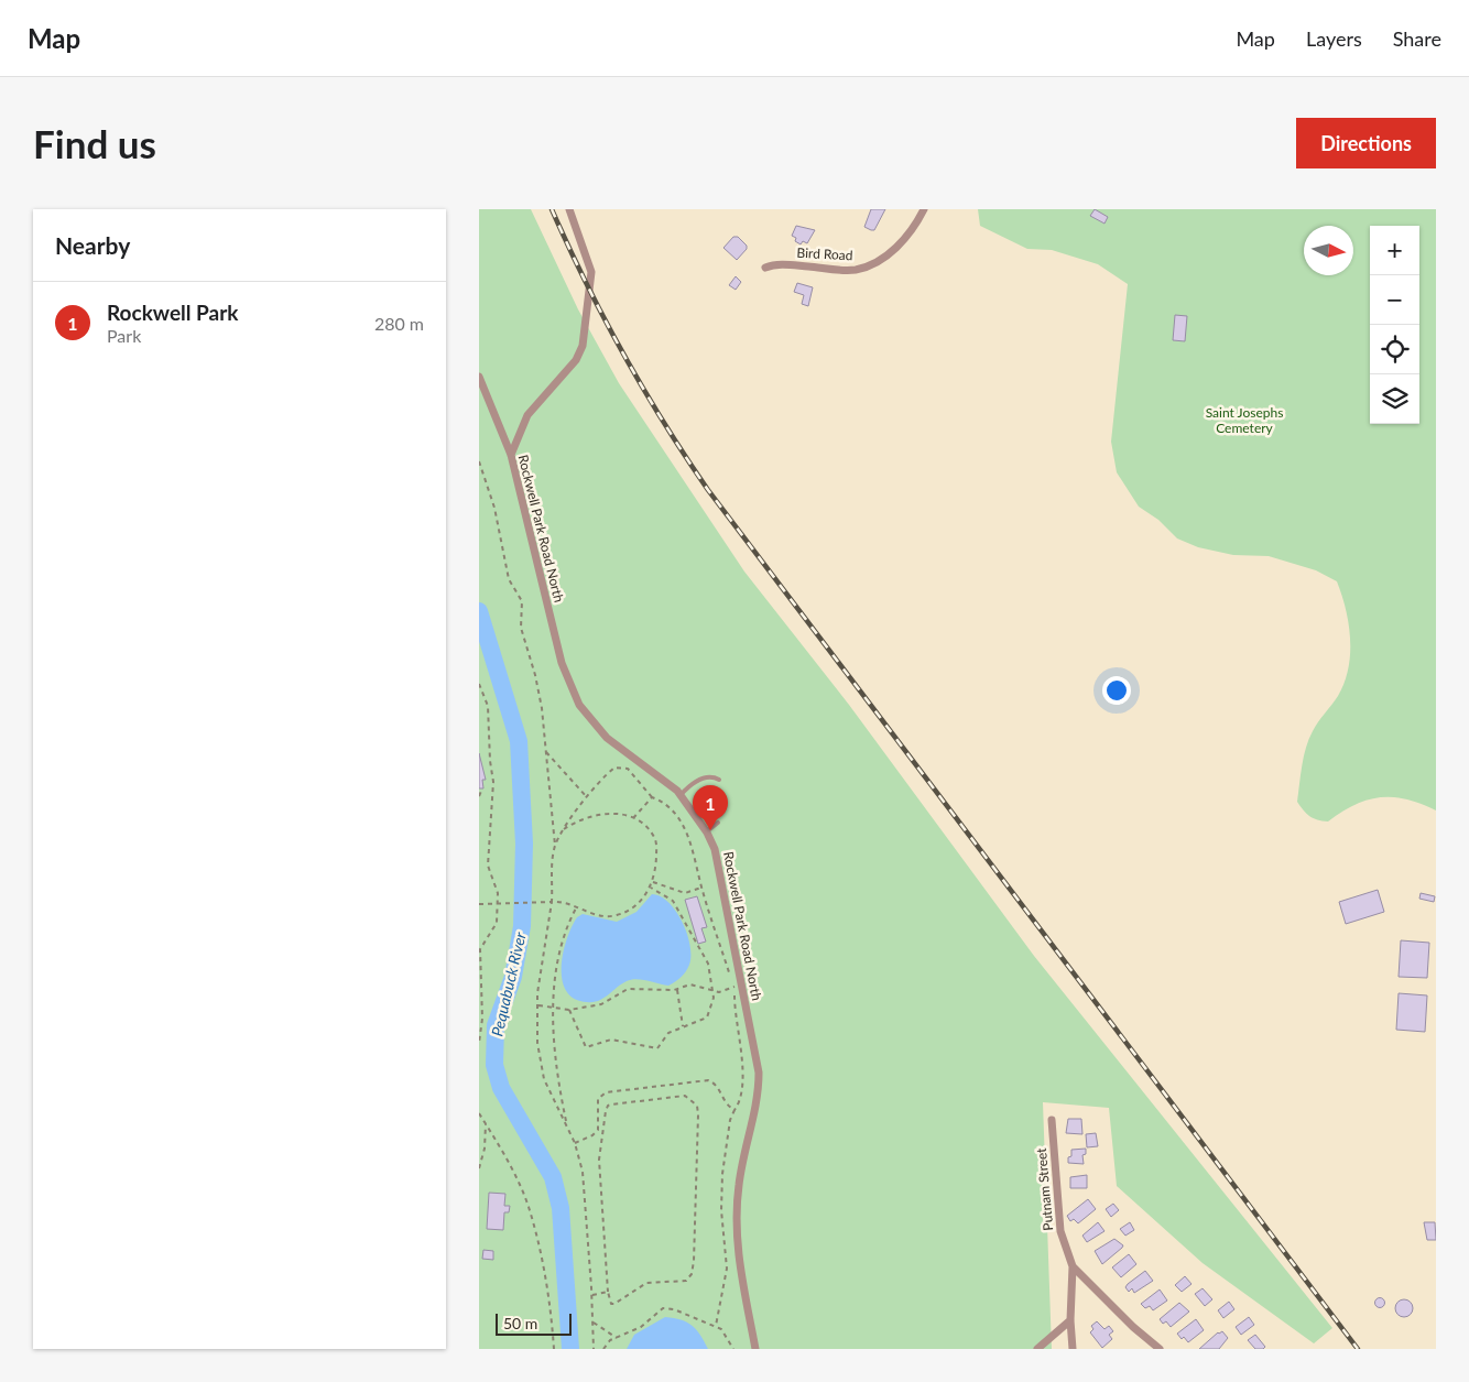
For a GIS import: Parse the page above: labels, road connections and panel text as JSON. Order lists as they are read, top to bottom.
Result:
{
  "streets": {
    "street": ["Bird Road", "Rockwell Park Road North", "Putnam Street"]
  },
  "water": ["Pequabuck River"],
  "parks": ["Saint Josephs Cemetery"],
  "scale_bar": "50 m",
  "north": "right",
  "page": {
    "header": "Map",
    "nav": ["Map", "Layers", "Share"],
    "buttons": "Directions",
    "title": "Find us",
    "heading": "Nearby",
    "map_buttons": ["+", "−"],
    "list": [
      {
        "mark": "1",
        "name": "Rockwell Park",
        "note": "Park",
        "value": "280 m"
      }
    ],
    "pins": "1",
    "scale": "50 m"
  }
}
